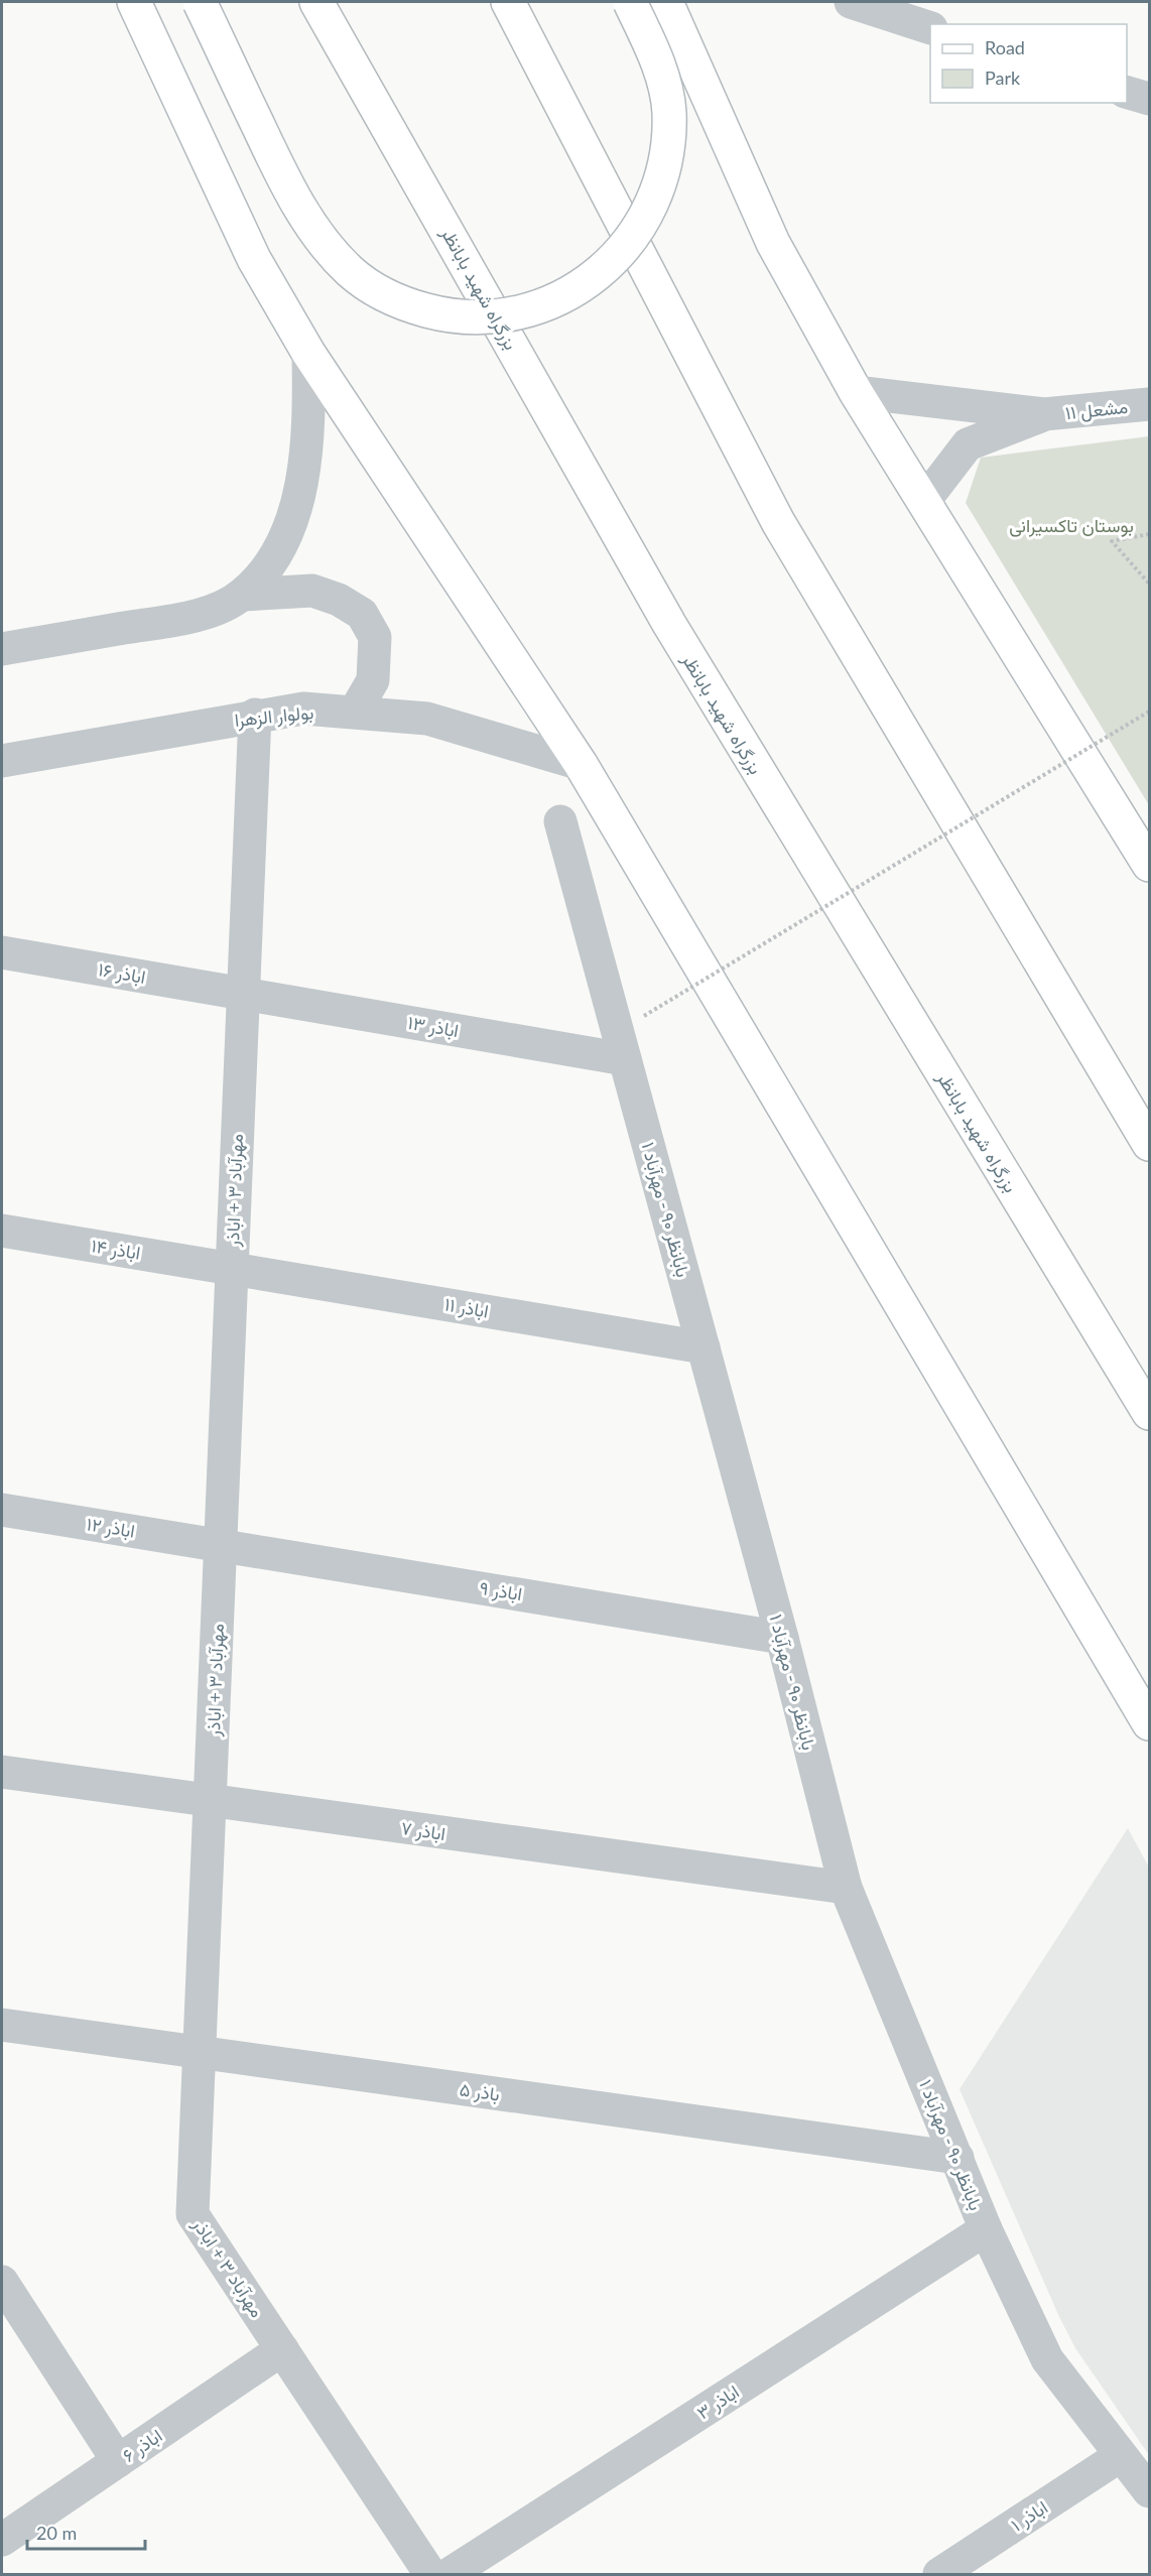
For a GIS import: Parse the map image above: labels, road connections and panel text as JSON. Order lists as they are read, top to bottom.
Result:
{
  "streets": {
    "main road": ["بزرگراه شهید بابانظر"],
    "street": [
      "مشعل ۱۱",
      "بولوار الزهرا",
      "اباذر ۱۶",
      "اباذر ۱۳",
      "مهرآباد ۳ + اباذر",
      "بابانظر ۹۰ - مهرآباد ۱",
      "اباذر ۱۴",
      "اباذر ۱۱",
      "اباذر ۱۲",
      "اباذر ۹",
      "اباذر ۷",
      "باذر ۵",
      "اباذر ۳",
      "اباذر ۶",
      "اباذر ۱"
    ]
  },
  "crossings": [
    ["بولوار الزهرا", "مهرآباد ۳ + اباذر"],
    ["اباذر ۱۶", "اباذر ۱۳"],
    ["اباذر ۱۶", "مهرآباد ۳ + اباذر"],
    ["اباذر ۱۳", "مهرآباد ۳ + اباذر"],
    ["اباذر ۱۳", "بابانظر ۹۰ - مهرآباد ۱"],
    ["مهرآباد ۳ + اباذر", "اباذر ۱۴"],
    ["مهرآباد ۳ + اباذر", "اباذر ۱۱"],
    ["مهرآباد ۳ + اباذر", "اباذر ۱۲"],
    ["مهرآباد ۳ + اباذر", "اباذر ۹"],
    ["مهرآباد ۳ + اباذر", "اباذر ۷"],
    ["مهرآباد ۳ + اباذر", "باذر ۵"],
    ["مهرآباد ۳ + اباذر", "اباذر ۶"],
    ["بابانظر ۹۰ - مهرآباد ۱", "اباذر ۱۱"],
    ["بابانظر ۹۰ - مهرآباد ۱", "اباذر ۹"],
    ["بابانظر ۹۰ - مهرآباد ۱", "اباذر ۷"],
    ["بابانظر ۹۰ - مهرآباد ۱", "باذر ۵"],
    ["بابانظر ۹۰ - مهرآباد ۱", "اباذر ۳"],
    ["بابانظر ۹۰ - مهرآباد ۱", "اباذر ۱"],
    ["اباذر ۱۴", "اباذر ۱۱"],
    ["اباذر ۱۲", "اباذر ۹"]
  ],
  "parks": ["بوستان تاکسیرانی"],
  "legend": ["Road", "Park"],
  "scale_bar": "20 m"
}
